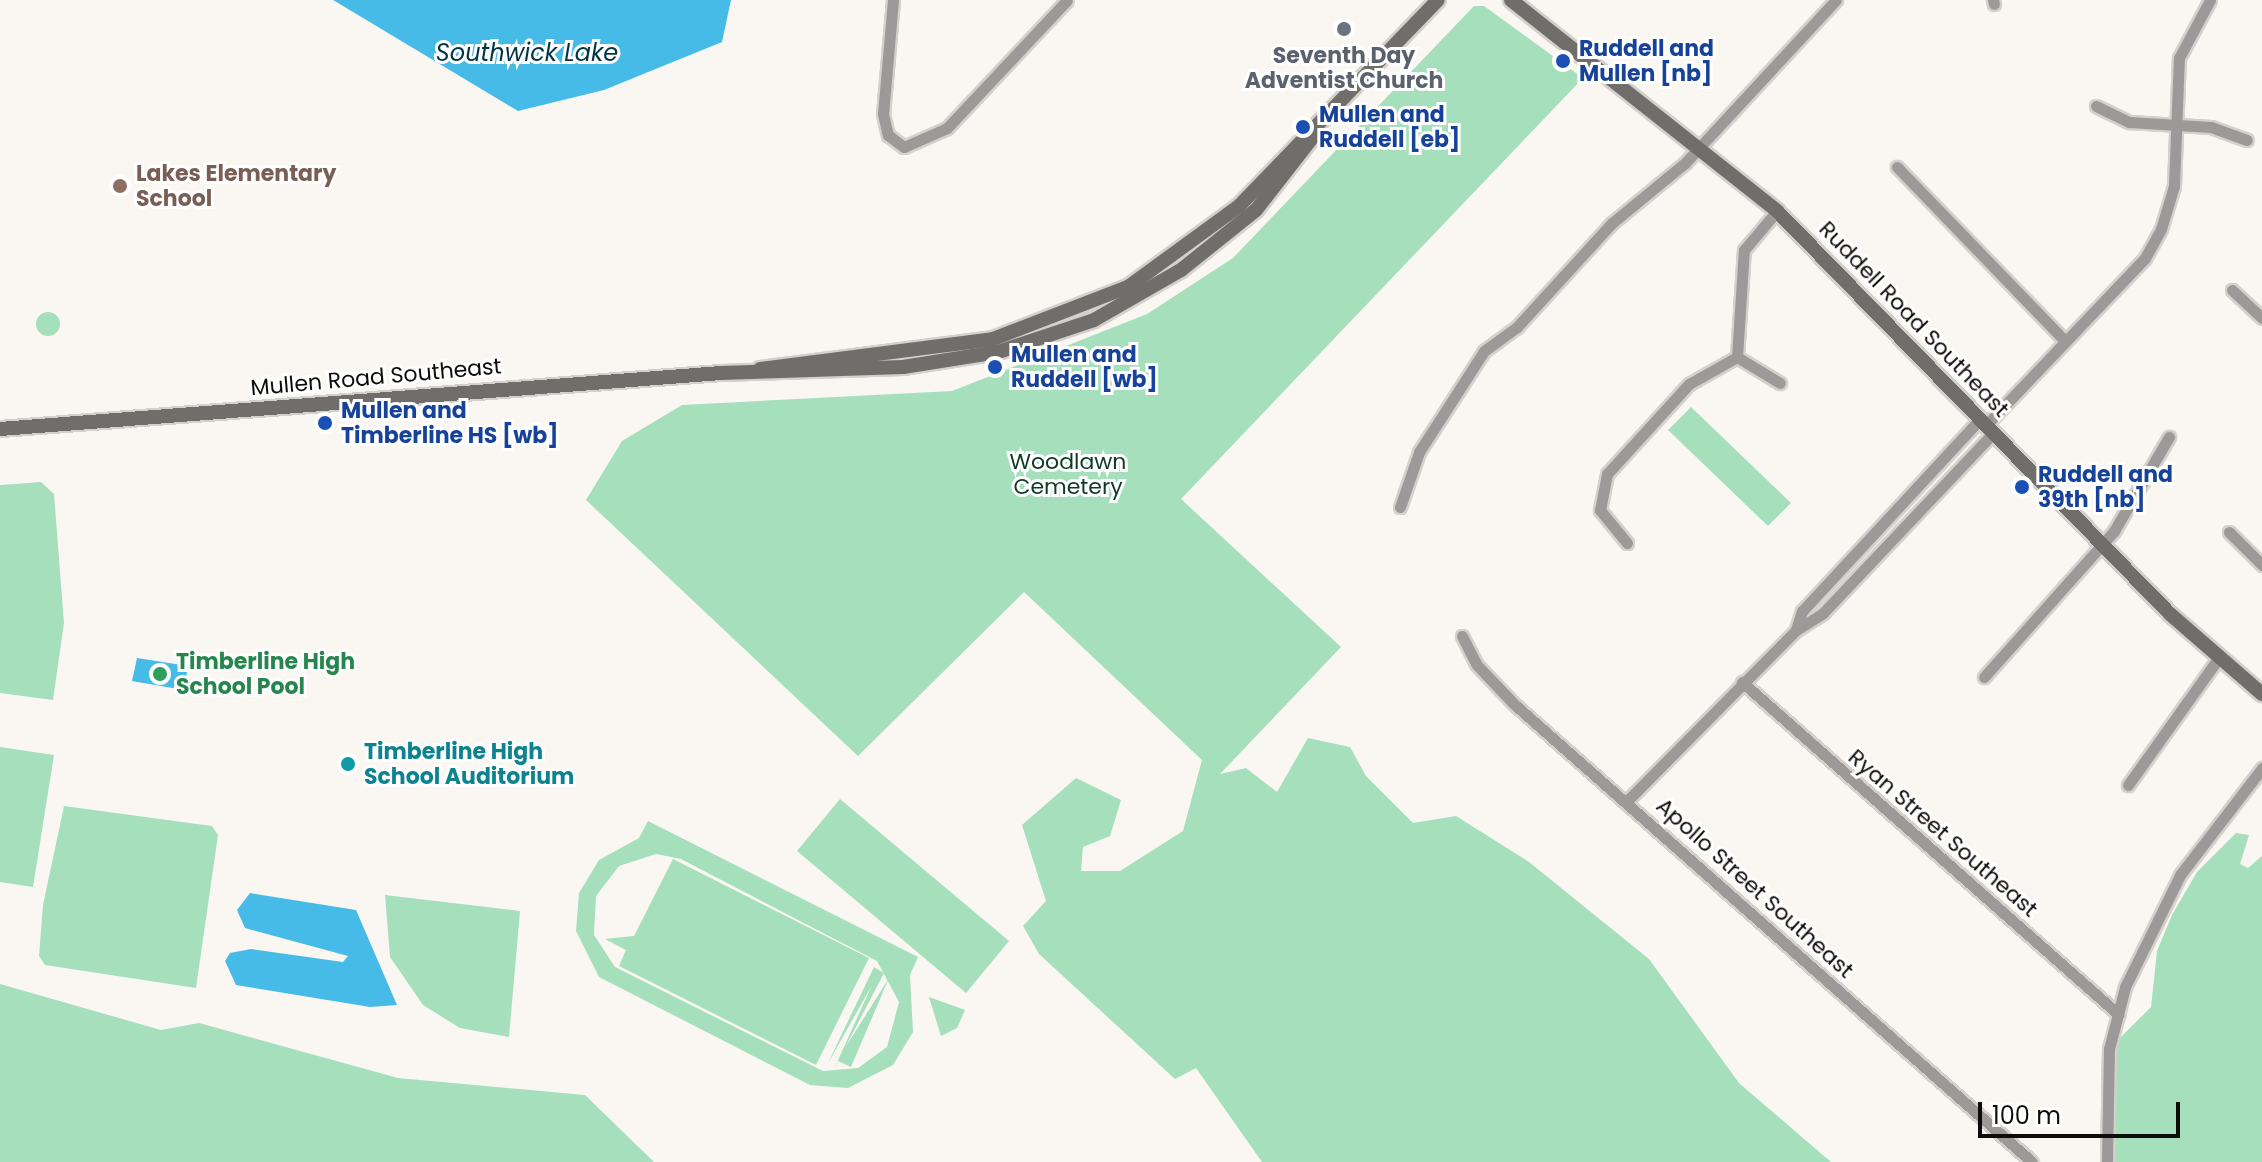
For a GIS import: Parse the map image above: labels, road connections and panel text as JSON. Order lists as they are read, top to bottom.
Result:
{
  "streets": {
    "street": [
      "Ruddell Road Southeast",
      "Mullen Road Southeast",
      "Ryan Street Southeast",
      "Apollo Street Southeast"
    ]
  },
  "water": ["Southwick Lake"],
  "parks": ["Woodlawn Cemetery"],
  "places": [
    "Seventh Day Adventist Church",
    "Ruddell and Mullen [nb]",
    "Mullen and Ruddell [eb]",
    "Lakes Elementary School",
    "Mullen and Ruddell [wb]",
    "Mullen and Timberline HS [wb]",
    "Ruddell and 39th [nb]",
    "Timberline High School Pool",
    "Timberline High School Auditorium"
  ],
  "scale_bar": "100 m"
}
